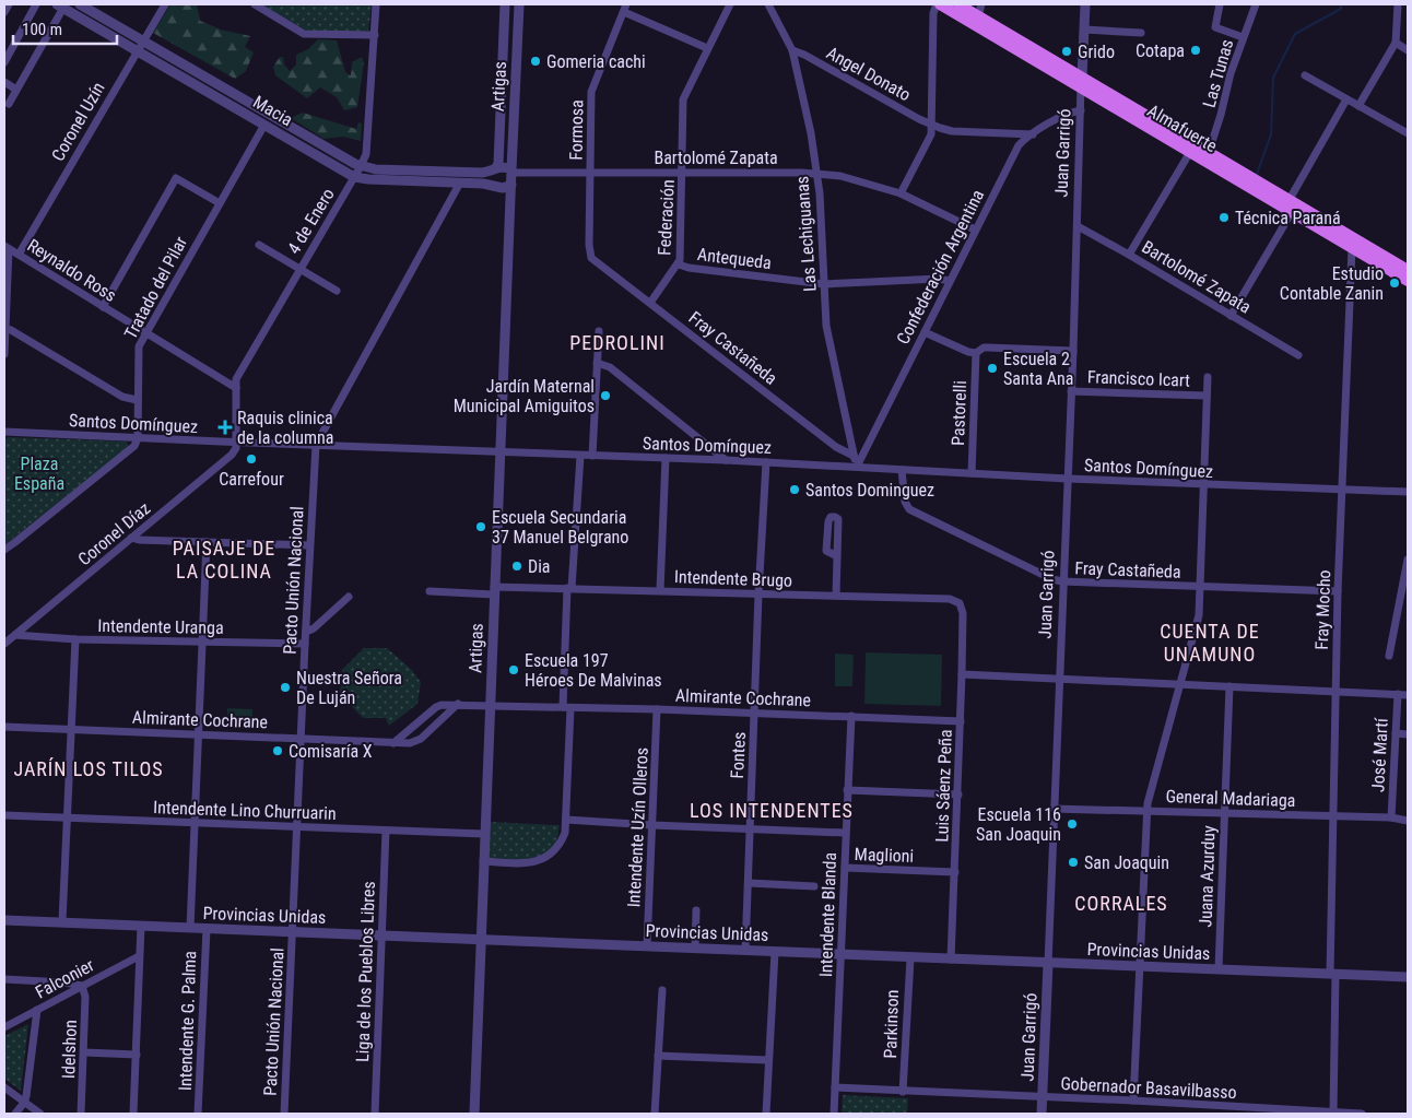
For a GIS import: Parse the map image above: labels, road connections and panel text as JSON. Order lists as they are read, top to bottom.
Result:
{
  "streets": {
    "main road": ["Almafuerte"],
    "street": [
      "Angel Donato",
      "Las Tunas",
      "Artigas",
      "Macia",
      "Coronel Uzín",
      "Formosa",
      "Juan Garrigó",
      "Bartolomé Zapata",
      "Federación",
      "4 de Enero",
      "Las Lechiguanas",
      "Antequeda",
      "Confederación Argentina",
      "Reynaldo Ross",
      "Tratado del Pilar",
      "Fray Castañeda",
      "Francisco Icart",
      "Pastorelli",
      "Santos Domínguez",
      "Coronel Díaz",
      "Intendente Brugo",
      "Pacto Unión Nacional",
      "Fray Mocho",
      "Intendente Uranga",
      "Almirante Cochrane",
      "Fontes",
      "José Martí",
      "Luis Sáenz Peña",
      "General Madariaga",
      "Intendente Lino Churruarin",
      "Intendente Uzín Olleros",
      "Maglioni",
      "Juana Azurduy",
      "Provincias Unidas",
      "Intendente Blanda",
      "Liga de los Pueblos Libres",
      "Falconier",
      "Intendente G. Palma",
      "Parkinson",
      "Idelshon",
      "Gobernador Basavilbasso"
    ]
  },
  "crossings": [
    ["Angel Donato", "Las Lechiguanas"],
    ["Angel Donato", "Confederación Argentina"],
    ["Las Tunas", "Almafuerte"],
    ["Artigas", "Macia"],
    ["Artigas", "Bartolomé Zapata"],
    ["Artigas", "Santos Domínguez"],
    ["Artigas", "Intendente Brugo"],
    ["Artigas", "Almirante Cochrane"],
    ["Artigas", "Intendente Lino Churruarin"],
    ["Artigas", "Provincias Unidas"],
    ["Macia", "Coronel Uzín"],
    ["Macia", "Bartolomé Zapata"],
    ["Macia", "4 de Enero"],
    ["Macia", "Tratado del Pilar"],
    ["Macia", "Pacto Unión Nacional"],
    ["Coronel Uzín", "Reynaldo Ross"],
    ["Almafuerte", "Juan Garrigó"],
    ["Almafuerte", "Fray Mocho"],
    ["Formosa", "Bartolomé Zapata"],
    ["Formosa", "Fray Castañeda"],
    ["Juan Garrigó", "Bartolomé Zapata"],
    ["Juan Garrigó", "Confederación Argentina"],
    ["Juan Garrigó", "Fray Castañeda"],
    ["Juan Garrigó", "Francisco Icart"],
    ["Juan Garrigó", "Santos Domínguez"],
    ["Juan Garrigó", "General Madariaga"],
    ["Juan Garrigó", "Provincias Unidas"],
    ["Juan Garrigó", "Gobernador Basavilbasso"],
    ["Bartolomé Zapata", "Federación"],
    ["Bartolomé Zapata", "Las Lechiguanas"],
    ["Bartolomé Zapata", "Confederación Argentina"],
    ["Federación", "Antequeda"],
    ["Federación", "Fray Castañeda"],
    ["4 de Enero", "Reynaldo Ross"],
    ["4 de Enero", "Santos Domínguez"],
    ["4 de Enero", "Coronel Díaz"],
    ["Las Lechiguanas", "Antequeda"],
    ["Las Lechiguanas", "Confederación Argentina"],
    ["Las Lechiguanas", "Fray Castañeda"],
    ["Las Lechiguanas", "Santos Domínguez"],
    ["Antequeda", "Confederación Argentina"],
    ["Confederación Argentina", "Santos Domínguez"],
    ["Reynaldo Ross", "Tratado del Pilar"],
    ["Tratado del Pilar", "Santos Domínguez"],
    ["Fray Castañeda", "Santos Domínguez"],
    ["Fray Castañeda", "Fray Mocho"],
    ["Pastorelli", "Santos Domínguez"],
    ["Santos Domínguez", "Coronel Díaz"],
    ["Santos Domínguez", "Pacto Unión Nacional"],
    ["Santos Domínguez", "Fray Mocho"],
    ["Santos Domínguez", "Fontes"],
    ["Coronel Díaz", "Intendente Uranga"],
    ["Intendente Brugo", "Fontes"],
    ["Intendente Brugo", "Luis Sáenz Peña"],
    ["Pacto Unión Nacional", "Intendente Uranga"],
    ["Pacto Unión Nacional", "Almirante Cochrane"],
    ["Pacto Unión Nacional", "Intendente Lino Churruarin"],
    ["Pacto Unión Nacional", "Provincias Unidas"],
    ["Fray Mocho", "General Madariaga"],
    ["Fray Mocho", "Provincias Unidas"],
    ["Fray Mocho", "Gobernador Basavilbasso"],
    ["Almirante Cochrane", "Fontes"],
    ["Almirante Cochrane", "Luis Sáenz Peña"],
    ["Almirante Cochrane", "Intendente Uzín Olleros"],
    ["Almirante Cochrane", "Intendente Blanda"],
    ["Fontes", "Provincias Unidas"],
    ["José Martí", "General Madariaga"],
    ["Luis Sáenz Peña", "Maglioni"],
    ["Luis Sáenz Peña", "Provincias Unidas"],
    ["General Madariaga", "Juana Azurduy"],
    ["Intendente Lino Churruarin", "Liga de los Pueblos Libres"],
    ["Intendente Uzín Olleros", "Provincias Unidas"],
    ["Maglioni", "Intendente Blanda"],
    ["Juana Azurduy", "Provincias Unidas"],
    ["Provincias Unidas", "Intendente Blanda"],
    ["Provincias Unidas", "Liga de los Pueblos Libres"],
    ["Provincias Unidas", "Intendente G. Palma"],
    ["Provincias Unidas", "Parkinson"],
    ["Intendente Blanda", "Gobernador Basavilbasso"],
    ["Falconier", "Idelshon"],
    ["Parkinson", "Gobernador Basavilbasso"]
  ],
  "districts": [
    "PEDROLINI",
    "PAISAJE DE LA COLINA",
    "CUENTA DE UNAMUNO",
    "JARÍN LOS TILOS",
    "LOS INTENDENTES",
    "CORRALES"
  ],
  "parks": ["Plaza España"],
  "places": {
    "other": [
      "Cotapa",
      "Grido",
      "Gomeria cachi",
      "Técnica Paraná",
      "Estudio Contable Zanin",
      "Escuela 2 Santa Ana",
      "Jardín Maternal Municipal Amiguitos",
      "Carrefour",
      "Santos Dominguez",
      "Escuela Secundaria 37 Manuel Belgrano",
      "Dia",
      "Escuela 197 Héroes De Malvinas",
      "Nuestra Señora De Luján",
      "Comisaría X",
      "Escuela 116 San Joaquin",
      "San Joaquin"
    ],
    "health": ["Raquis clinica de la columna"]
  },
  "scale_bar": "100 m"
}
